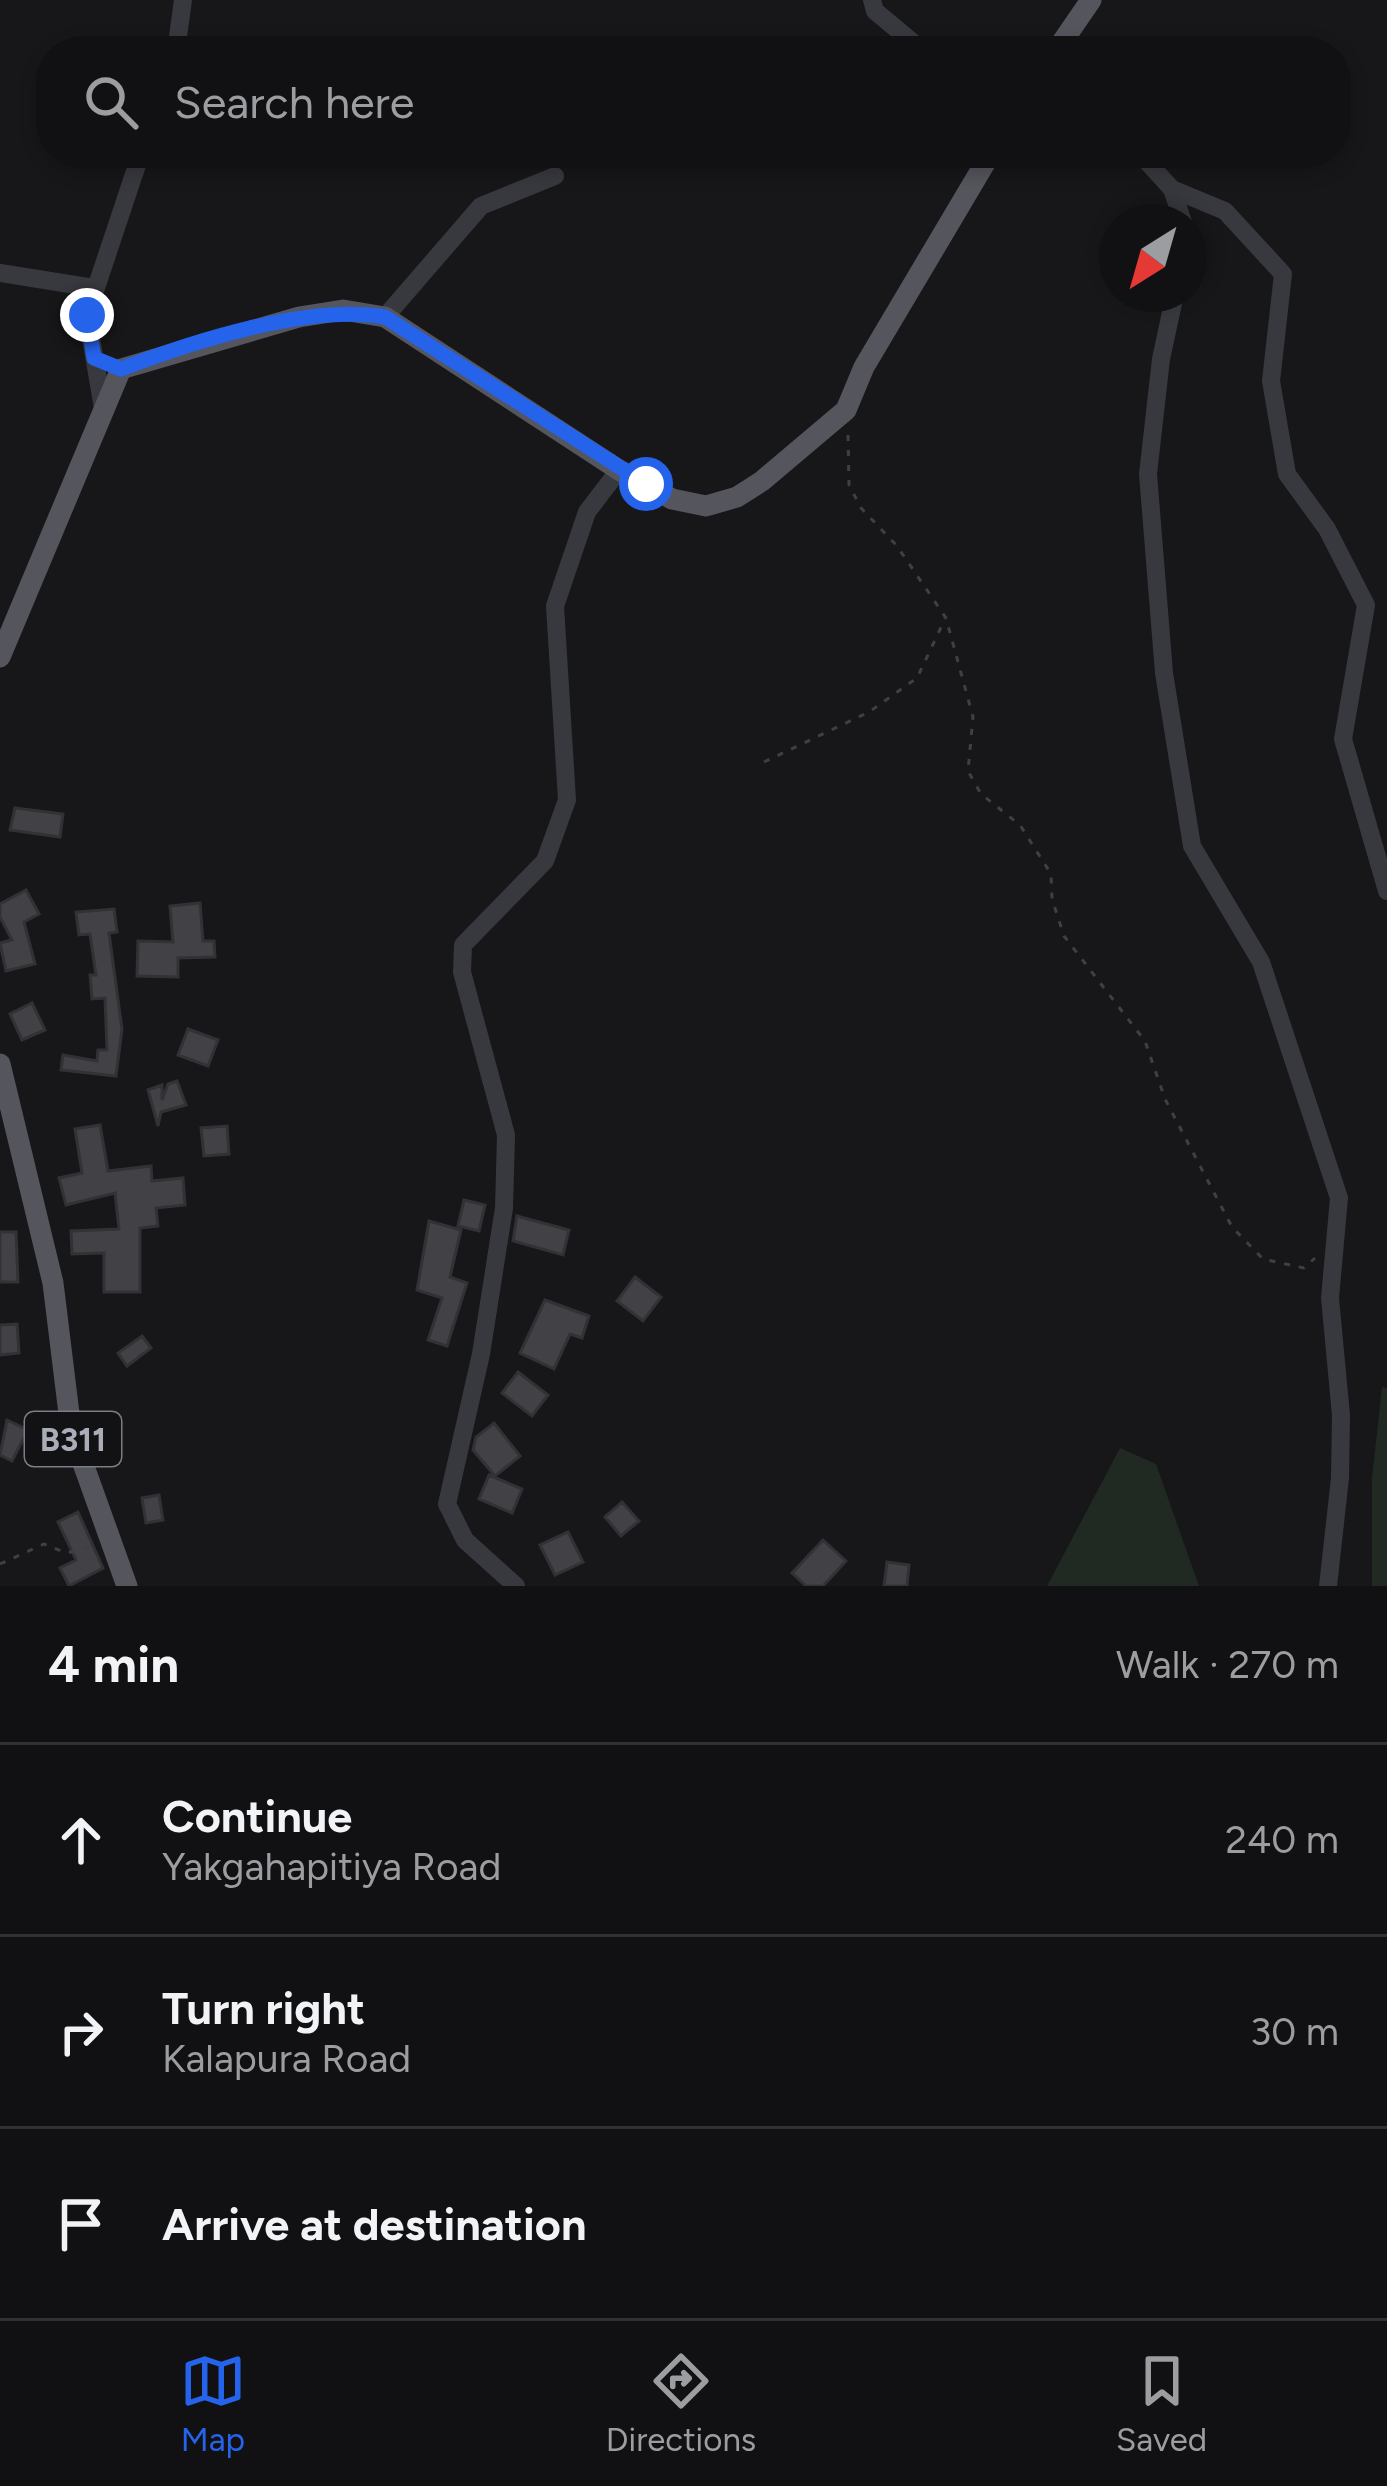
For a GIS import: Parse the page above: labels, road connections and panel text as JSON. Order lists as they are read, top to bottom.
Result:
{
  "streets": {
    "main road": ["B311"]
  },
  "north": "bottom left",
  "page": {
    "search": "Search here",
    "heading": ["4 min", "Walk · 270 m"],
    "list": [
      ["Continue", "Yakgahapitiya Road", "240 m"],
      ["Turn right", "Kalapura Road", "30 m"],
      "Arrive at destination"
    ],
    "nav": ["Map", "Directions", "Saved"]
  }
}
